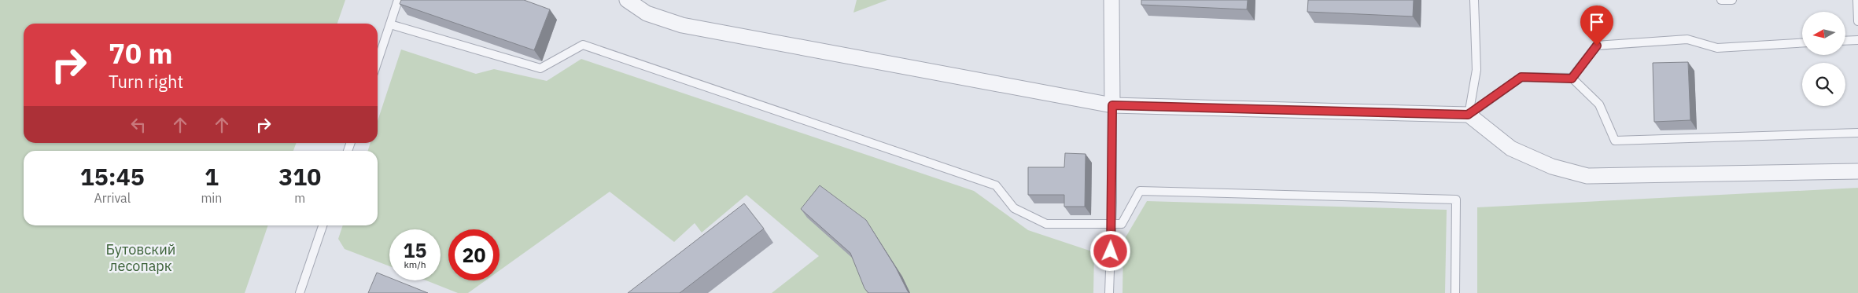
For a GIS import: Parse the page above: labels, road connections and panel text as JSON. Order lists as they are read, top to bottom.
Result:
{
  "parks": ["Бутовский лесопарк"],
  "north": "left",
  "page": {
    "turn": ["70 m", "Turn right"],
    "eta": [
      "15:45",
      "Arrival",
      "1",
      "min",
      "310",
      "m"
    ],
    "speed": "15 km/h",
    "limit": "20"
  }
}
